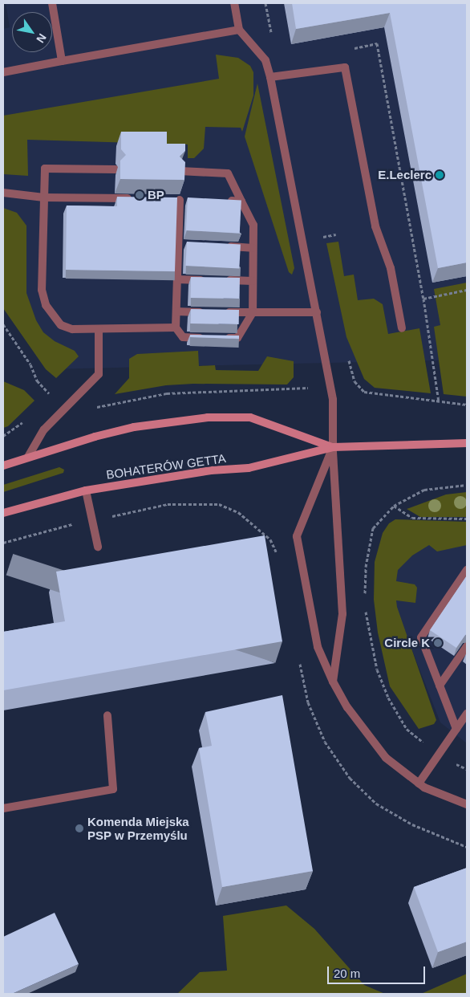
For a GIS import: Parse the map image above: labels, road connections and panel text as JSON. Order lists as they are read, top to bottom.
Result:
{
  "streets": {
    "main road": ["BOHATERÓW GETTA"]
  },
  "places": [
    "E.Leclerc",
    "BP",
    "Circle K",
    "Komenda Miejska PSP w Przemyślu"
  ],
  "scale_bar": "20 m",
  "north": "bottom right"
}
